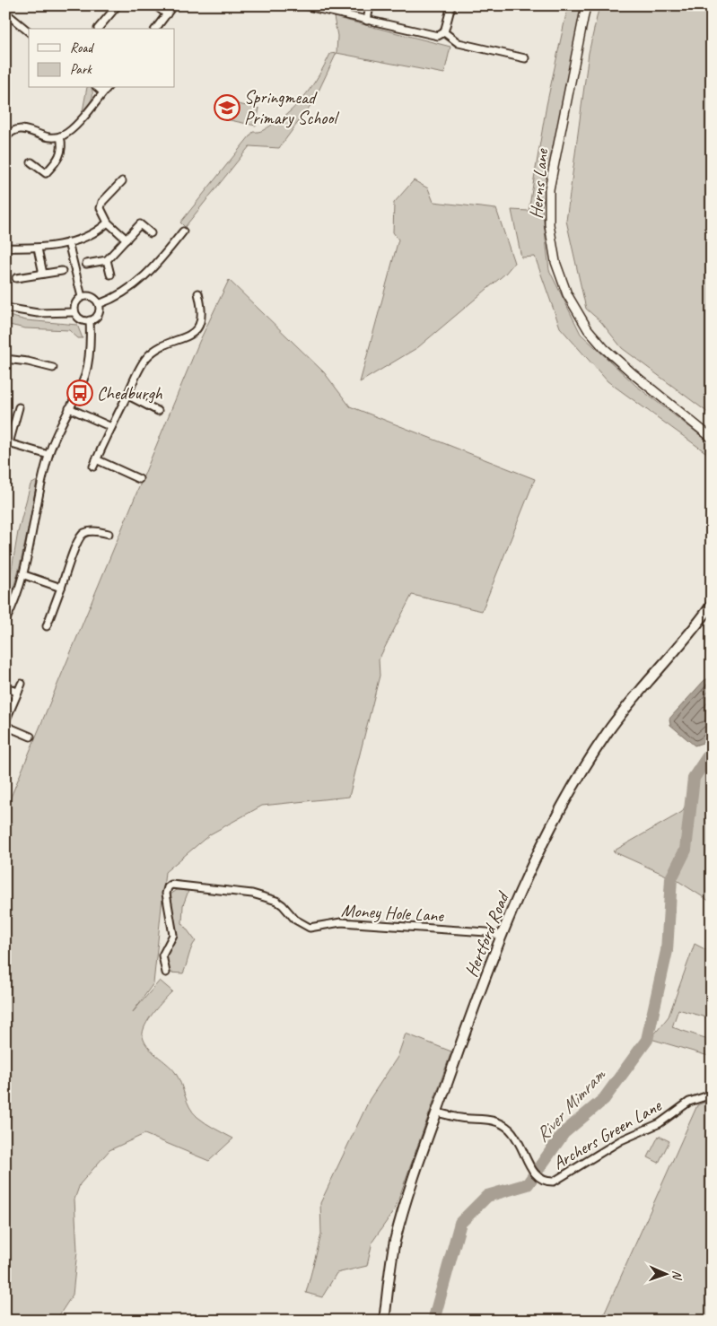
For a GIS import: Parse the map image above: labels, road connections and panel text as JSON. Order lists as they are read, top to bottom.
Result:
{
  "streets": {
    "main road": ["Hertford Road"],
    "street": ["Herns Lane", "Money Hole Lane", "Archers Green Lane"]
  },
  "crossings": [
    ["Money Hole Lane", "Hertford Road"],
    ["Hertford Road", "Archers Green Lane"]
  ],
  "water": ["River Mimram"],
  "places": {
    "school or university": ["Springmead Primary School"],
    "bus stop": ["Chedburgh"]
  },
  "legend": ["Road", "Park"],
  "north": "right"
}
